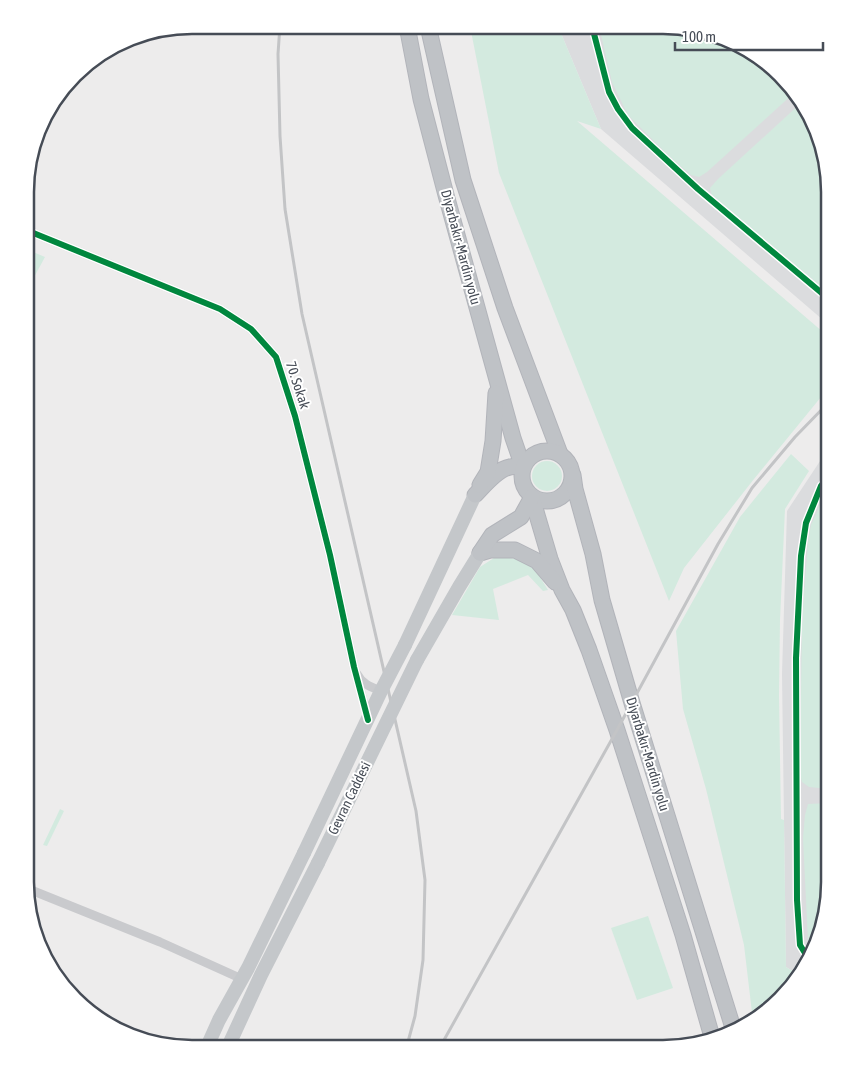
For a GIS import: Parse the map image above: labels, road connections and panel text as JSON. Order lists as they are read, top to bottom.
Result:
{
  "streets": {
    "highway": ["Diyarbakır-Mardin yolu"],
    "main road": ["Gevran Caddesi"],
    "street": ["70. Sokak"]
  },
  "scale_bar": "100 m"
}
